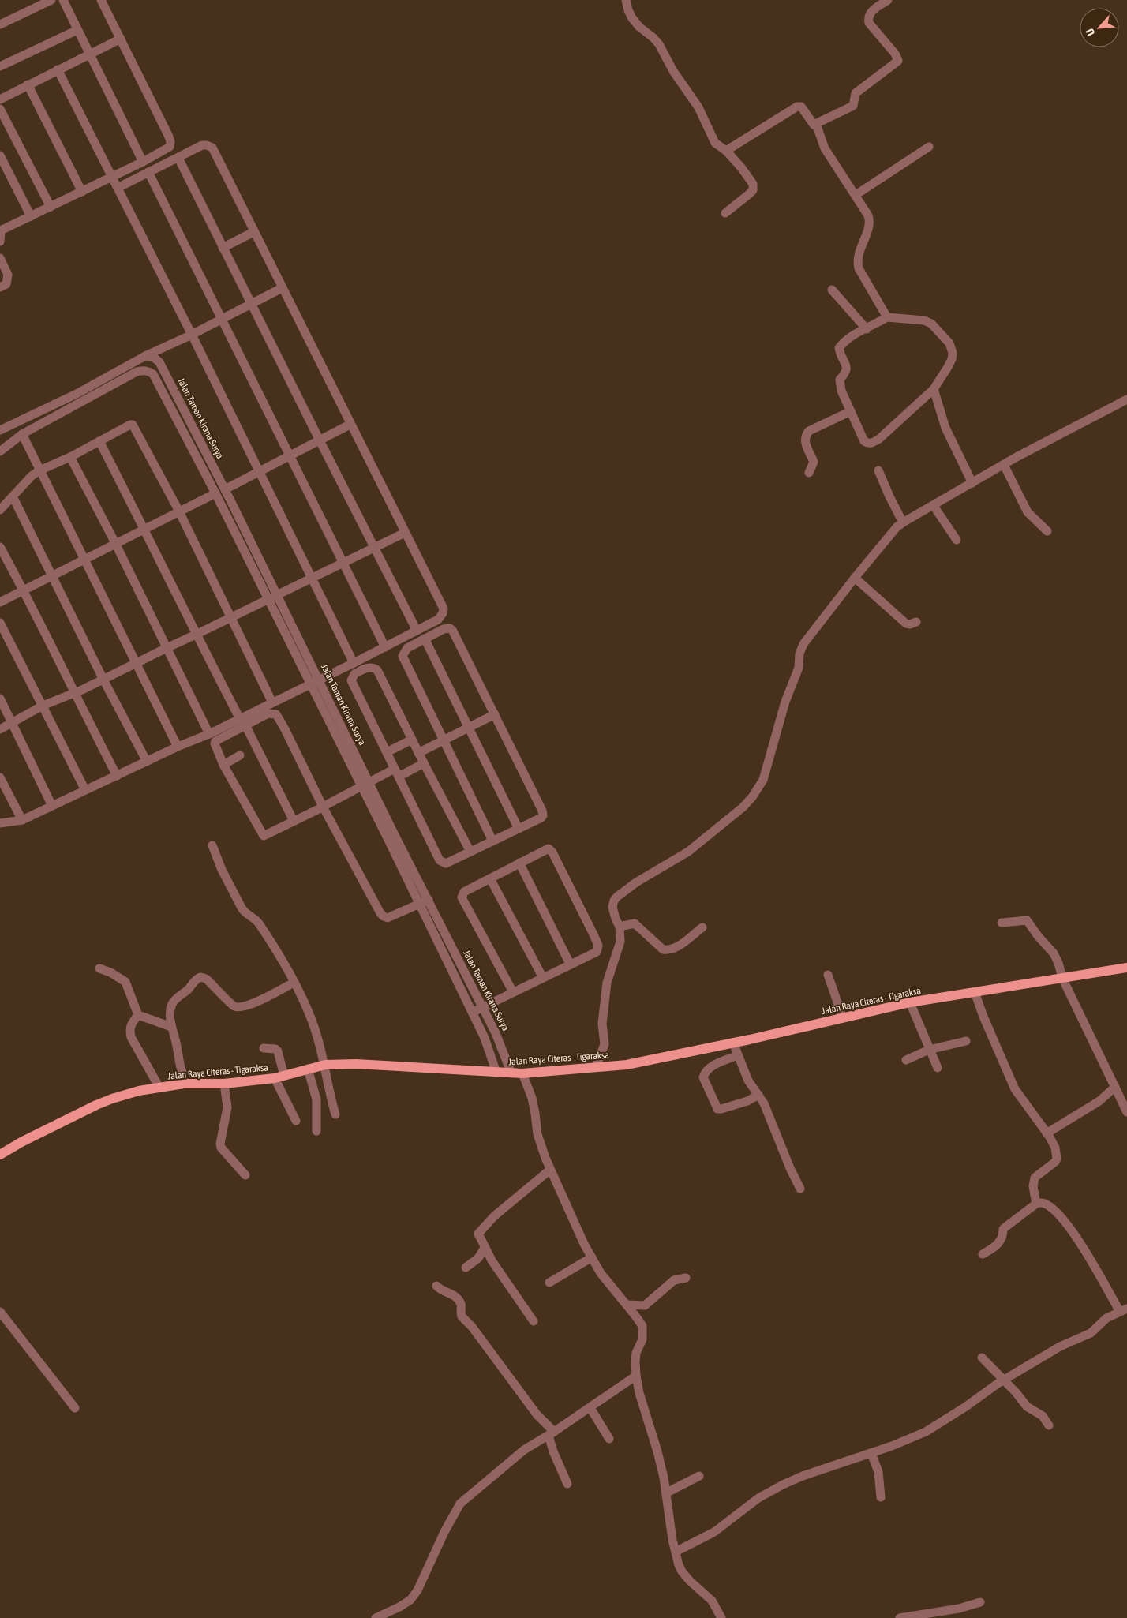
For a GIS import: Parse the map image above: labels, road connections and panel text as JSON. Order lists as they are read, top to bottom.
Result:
{
  "streets": {
    "main road": ["Jalan Raya Citeras - Tigaraksa"],
    "street": ["Jalan Taman Kirana Surya"]
  },
  "crossings": [
    ["Jalan Taman Kirana Surya", "Jalan Raya Citeras - Tigaraksa"]
  ],
  "north": "bottom left"
}
